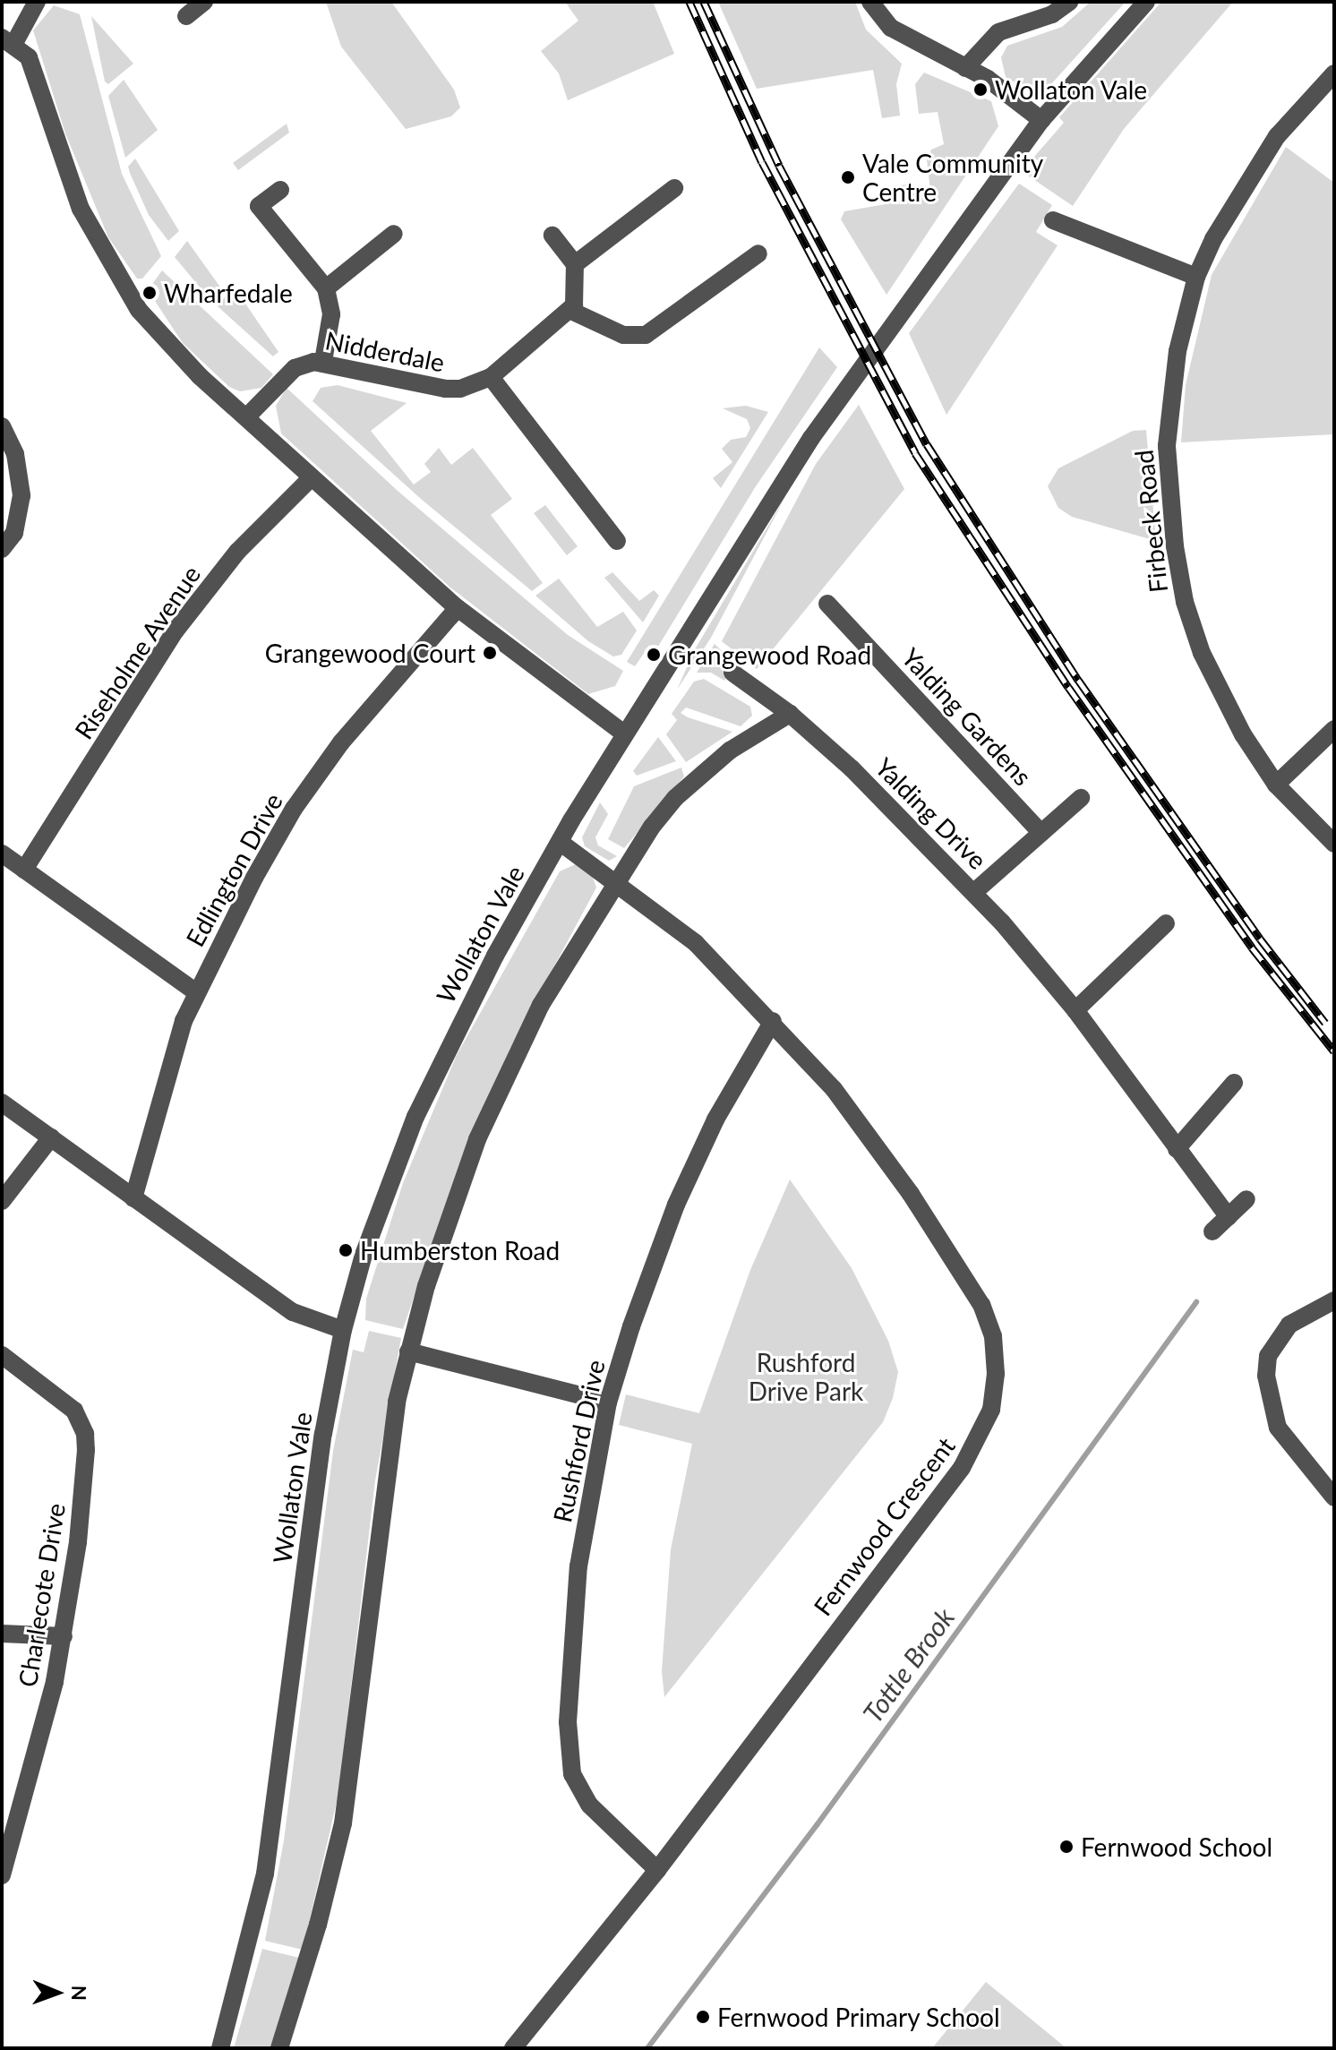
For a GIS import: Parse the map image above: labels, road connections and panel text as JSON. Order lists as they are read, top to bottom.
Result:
{
  "streets": {
    "street": [
      "Nidderdale",
      "Firbeck Road",
      "Riseholme Avenue",
      "Yalding Gardens",
      "Yalding Drive",
      "Edlington Drive",
      "Wollaton Vale",
      "Rushford Drive",
      "Fernwood Crescent",
      "Charlecote Drive"
    ]
  },
  "crossings": [
    ["Wollaton Vale", "Fernwood Crescent"],
    ["Rushford Drive", "Fernwood Crescent"]
  ],
  "water": ["Tottle Brook"],
  "parks": ["Rushford Drive Park"],
  "places": [
    "Wollaton Vale",
    "Vale Community Centre",
    "Wharfedale",
    "Grangewood Court",
    "Grangewood Road",
    "Humberston Road",
    "Fernwood School",
    "Fernwood Primary School"
  ],
  "north": "right"
}
